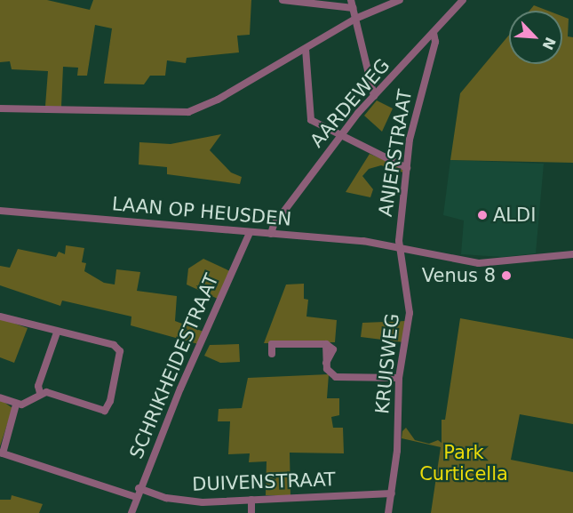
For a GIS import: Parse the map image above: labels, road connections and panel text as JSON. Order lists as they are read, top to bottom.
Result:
{
  "streets": {
    "street": [
      "AARDEWEG",
      "ANJERSTRAAT",
      "LAAN OP HEUSDEN",
      "KRUISWEG",
      "SCHRIKHEIDESTRAAT",
      "DUIVENSTRAAT"
    ]
  },
  "crossings": [
    ["AARDEWEG", "ANJERSTRAAT"],
    ["AARDEWEG", "LAAN OP HEUSDEN"],
    ["ANJERSTRAAT", "LAAN OP HEUSDEN"],
    ["ANJERSTRAAT", "KRUISWEG"],
    ["LAAN OP HEUSDEN", "KRUISWEG"],
    ["LAAN OP HEUSDEN", "SCHRIKHEIDESTRAAT"],
    ["KRUISWEG", "DUIVENSTRAAT"],
    ["SCHRIKHEIDESTRAAT", "DUIVENSTRAAT"]
  ],
  "parks": ["Park Curticella"],
  "places": ["ALDI", "Venus 8"],
  "north": "bottom right"
}
